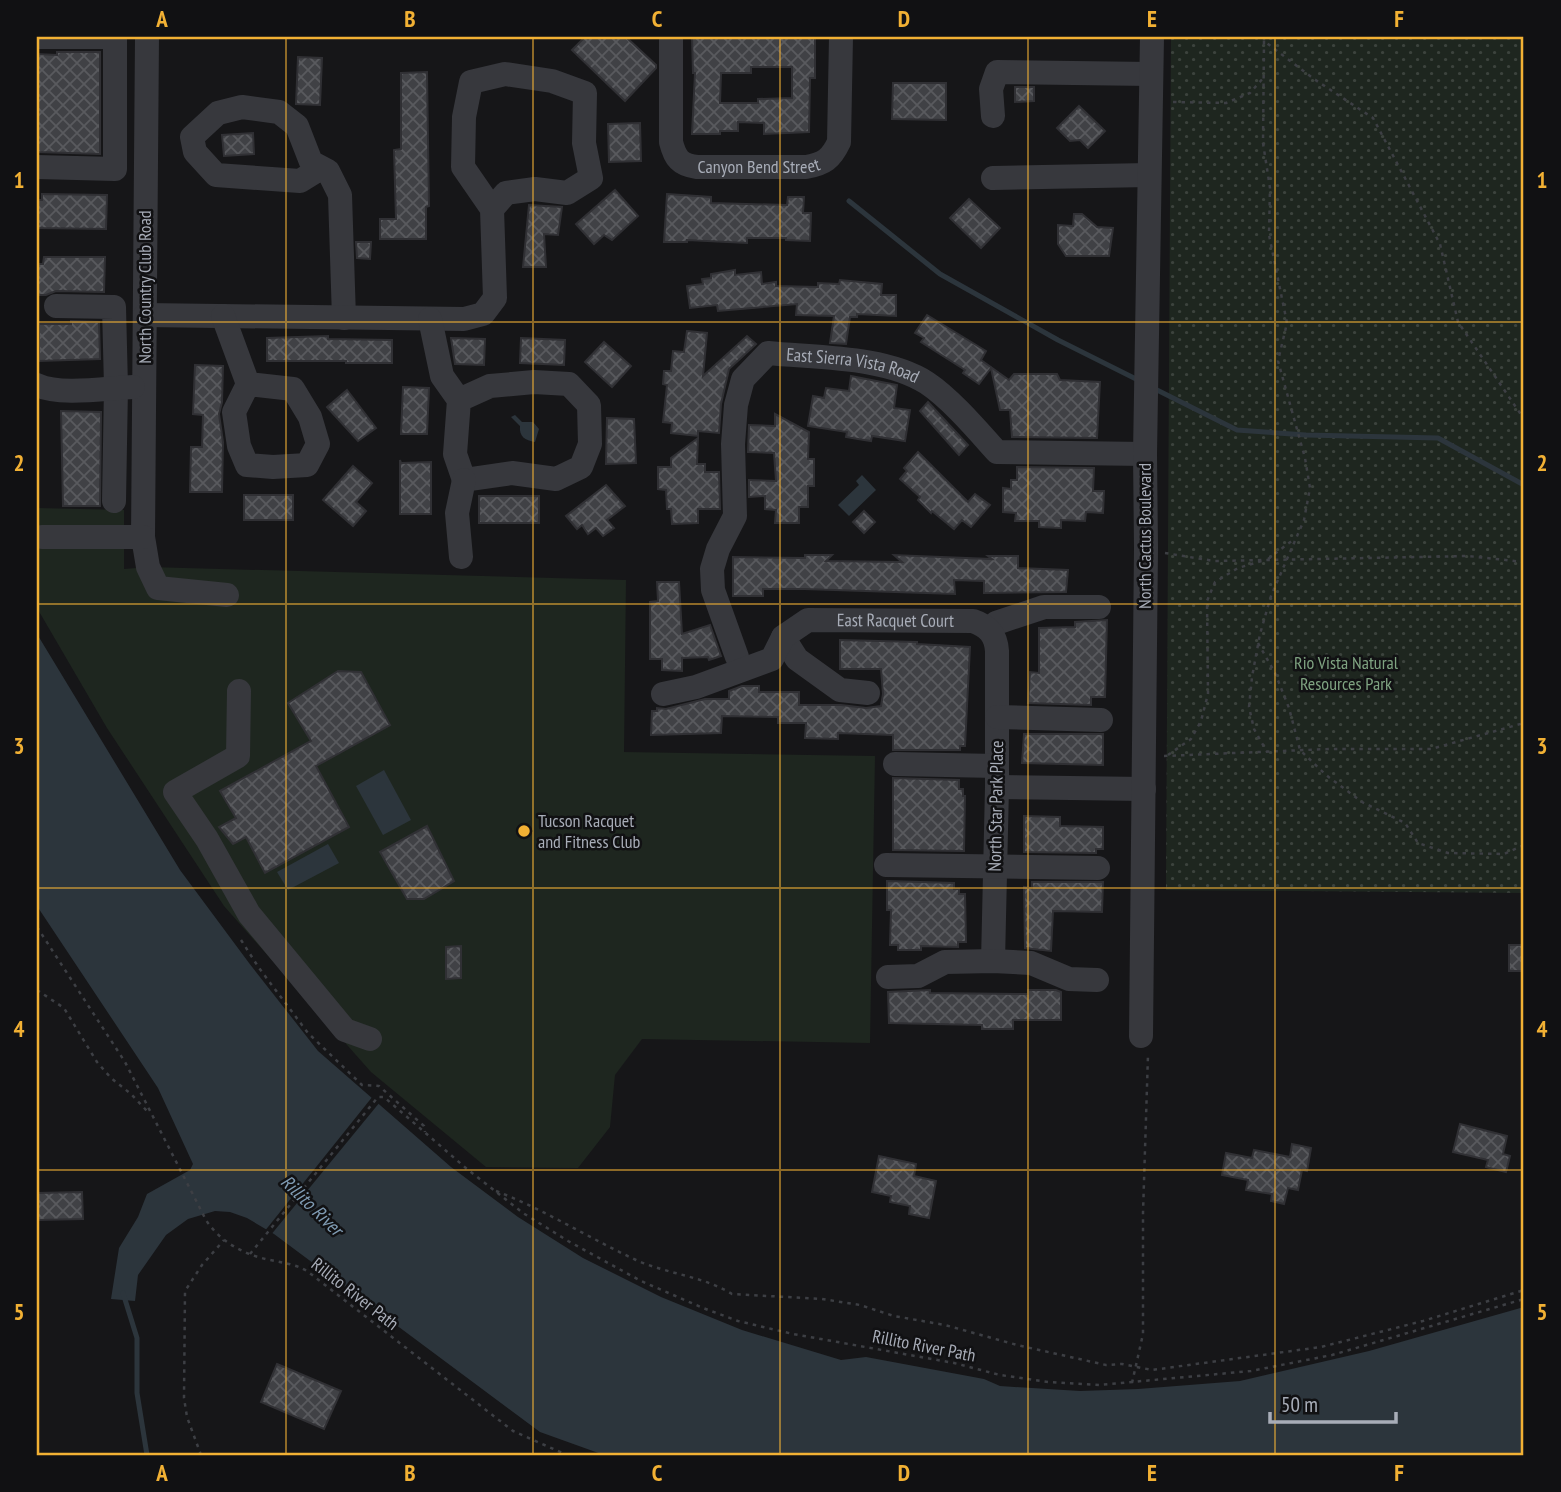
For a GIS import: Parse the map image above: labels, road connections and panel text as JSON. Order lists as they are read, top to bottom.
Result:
{
  "streets": {
    "street": [
      "Canyon Bend Street",
      "North Country Club Road",
      "East Sierra Vista Road",
      "North Cactus Boulevard",
      "East Racquet Court",
      "North Star Park Place"
    ],
    "path": ["Rillito River Path"]
  },
  "crossings": [
    ["East Sierra Vista Road", "North Cactus Boulevard"],
    ["East Racquet Court", "North Star Park Place"]
  ],
  "water": ["Rillito River"],
  "parks": ["Rio Vista Natural Resources Park"],
  "places": ["Tucson Racquet and Fitness Club"],
  "scale_bar": "50 m",
  "grid": {
    "columns": [
      "A",
      "B",
      "C",
      "D",
      "E",
      "F"
    ],
    "rows": [
      "1",
      "2",
      "3",
      "4",
      "5"
    ]
  }
}
